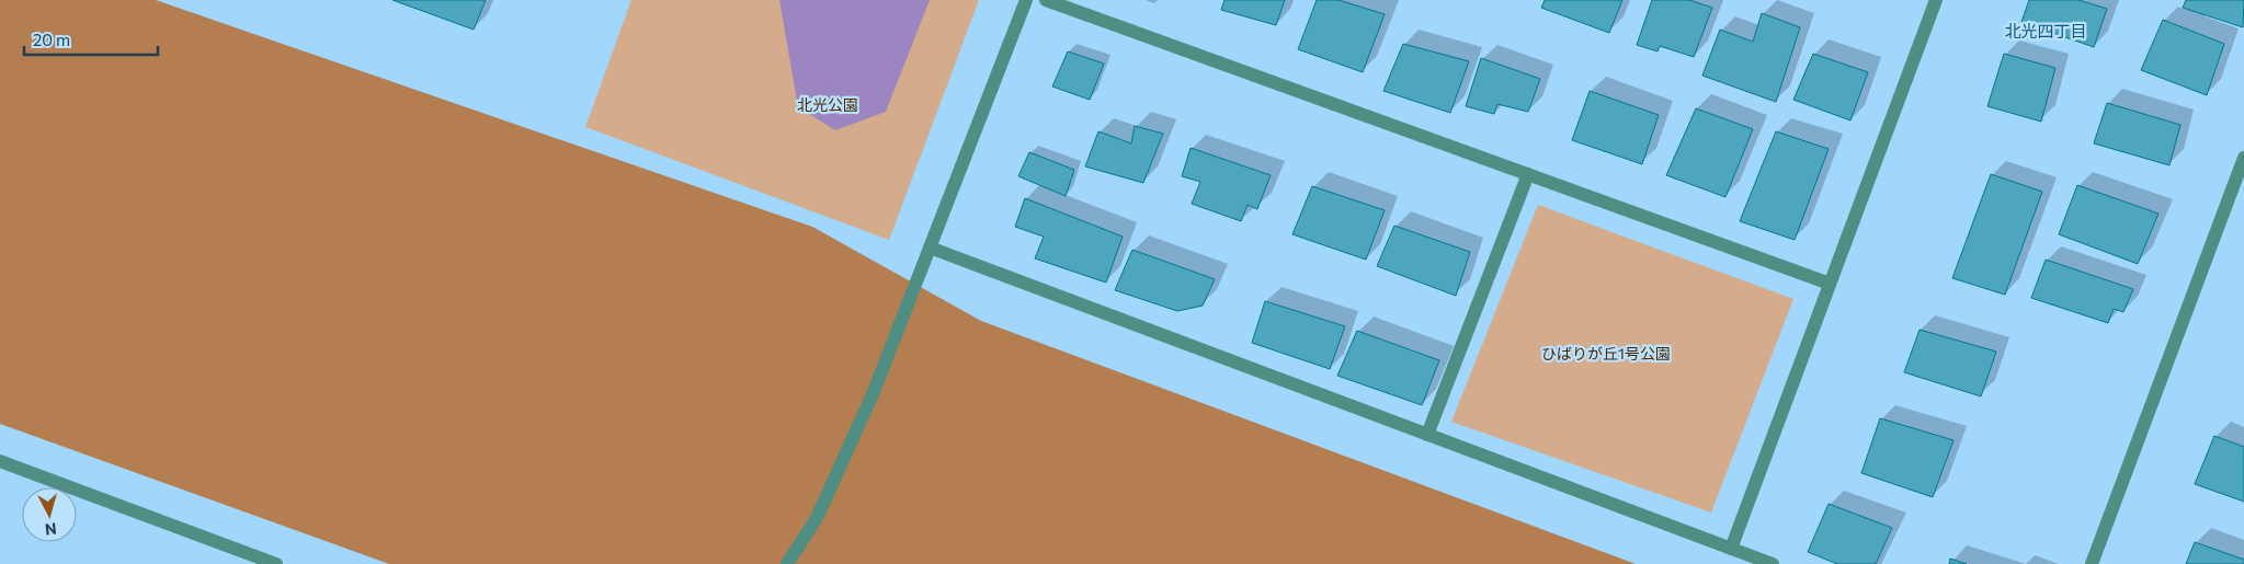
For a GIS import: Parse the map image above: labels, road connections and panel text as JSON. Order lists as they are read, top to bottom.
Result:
{
  "districts": ["北光四丁目"],
  "parks": ["北光公園", "ひばりが丘1号公園"],
  "scale_bar": "20 m",
  "north": "bottom"
}
